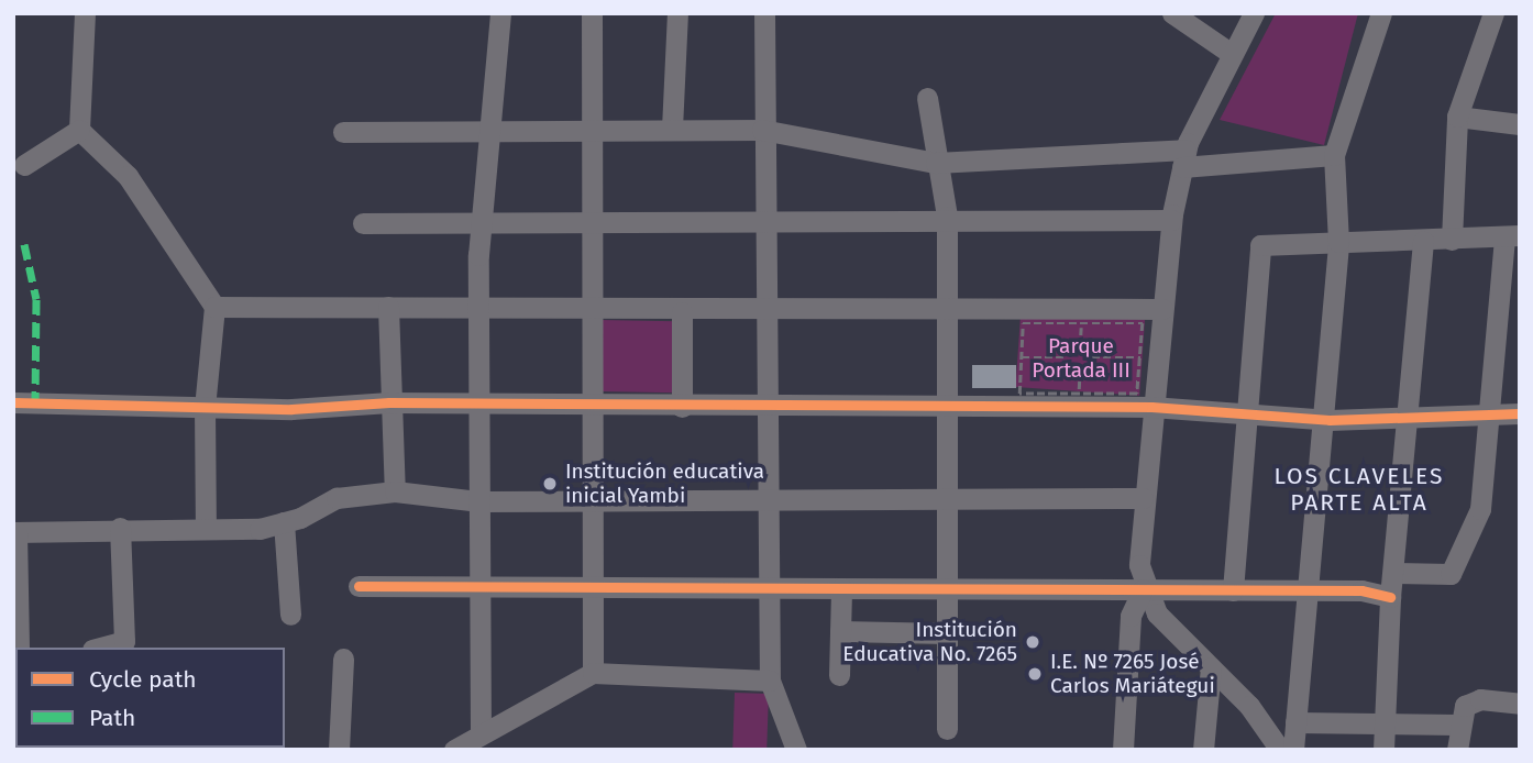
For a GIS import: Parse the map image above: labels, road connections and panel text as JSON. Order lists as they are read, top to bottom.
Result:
{
  "districts": ["LOS CLAVELES PARTE ALTA"],
  "parks": ["Parque Portada III"],
  "places": ["Institución educativa inicial Yambi", "Institución Educativa No. 7265", "I.E. Nº 7265 José Carlos Mariátegui"],
  "legend": ["Cycle path", "Path"]
}
